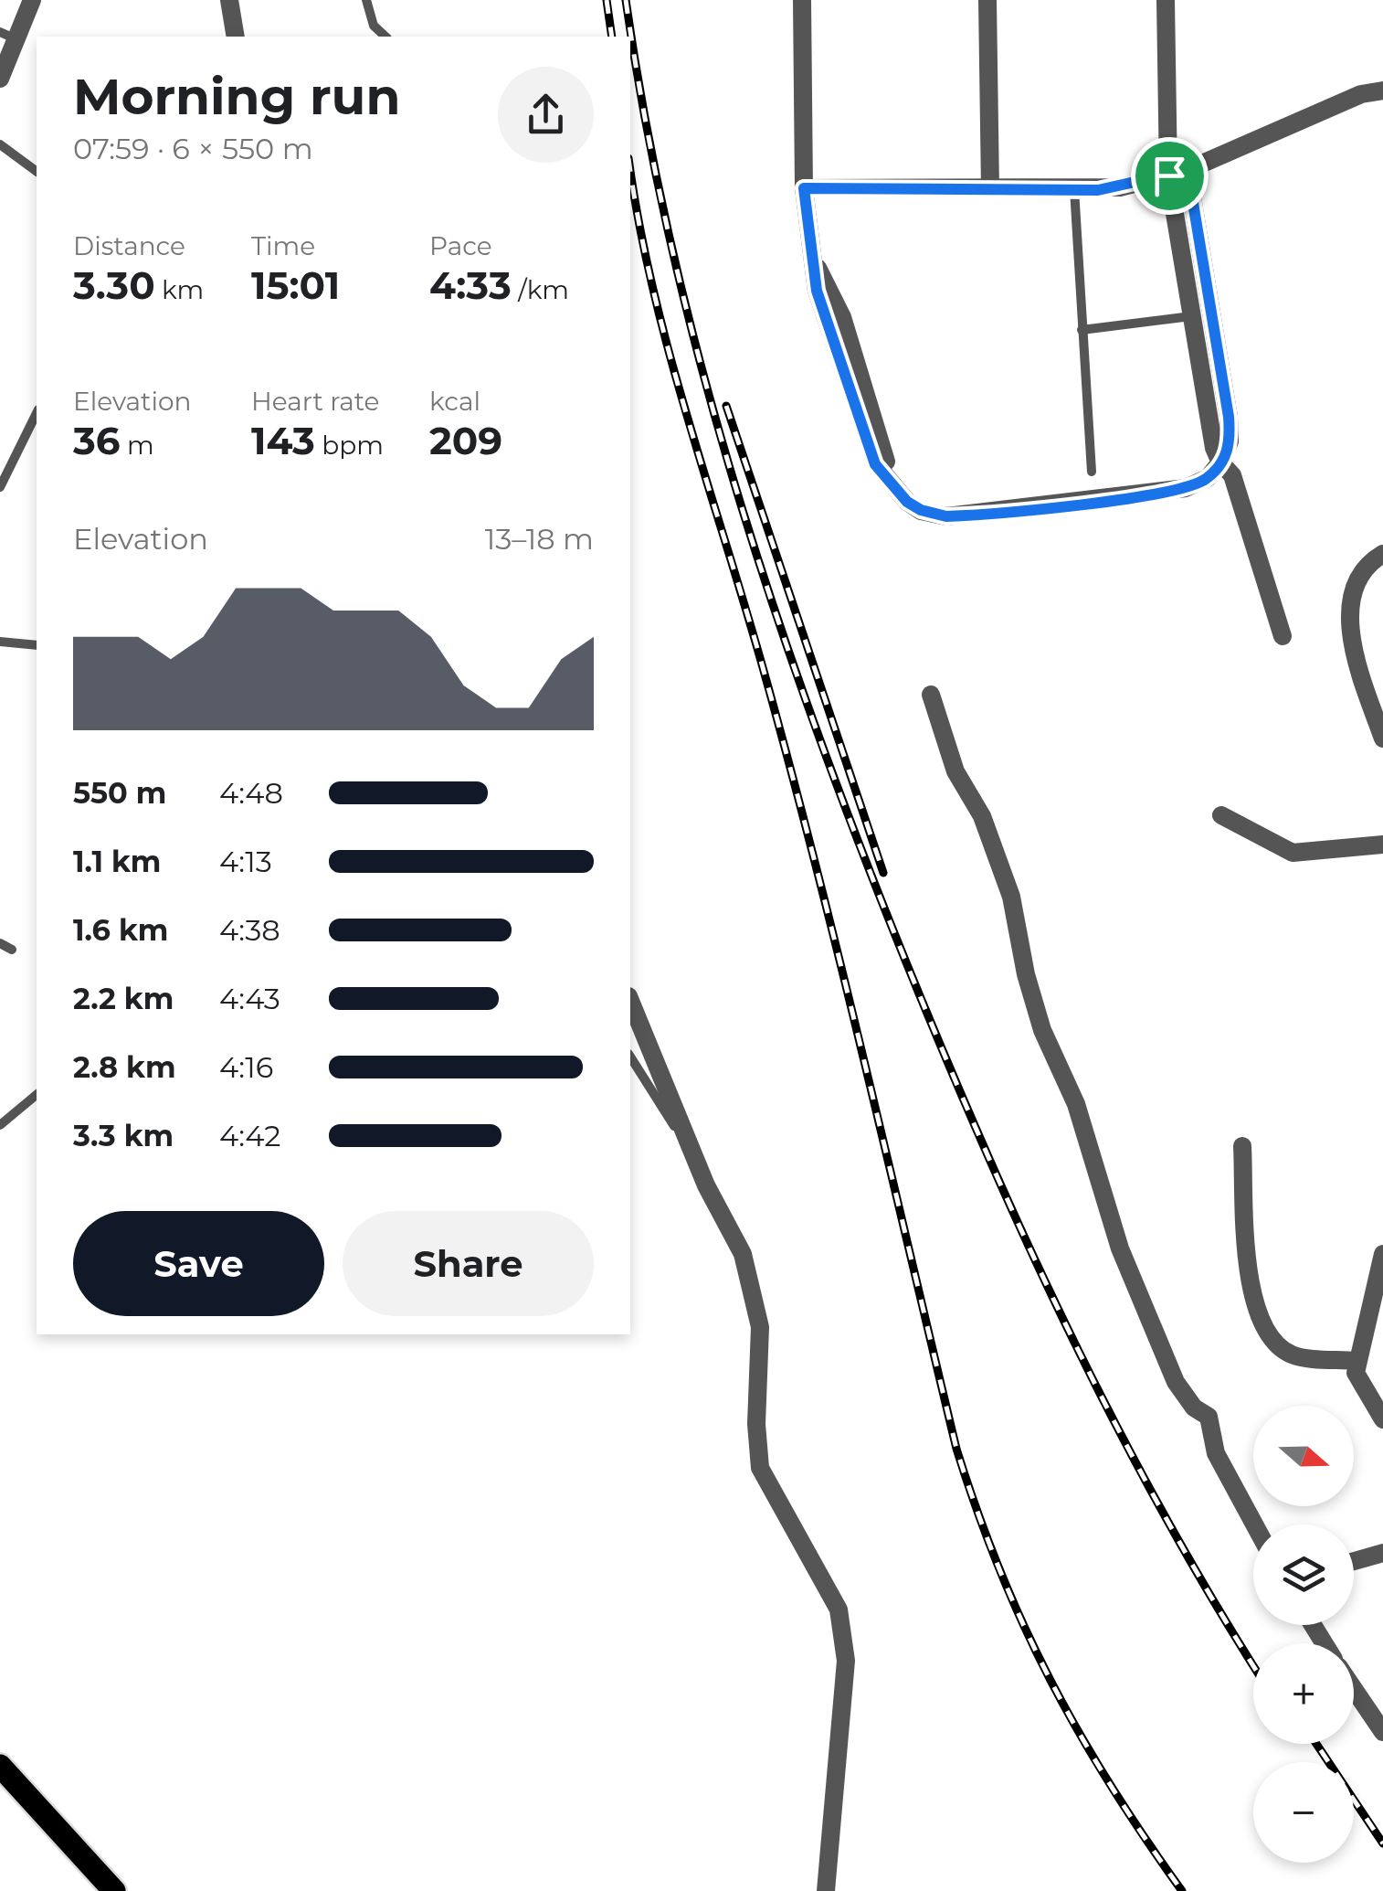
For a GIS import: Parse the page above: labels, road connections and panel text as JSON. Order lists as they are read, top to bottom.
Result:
{
  "north": "right",
  "page": {
    "heading": ["Morning run", "07:59 · 6 × 550 m"],
    "stats": [
      ["Distance", "3.30 km"],
      ["Time", "15:01"],
      ["Pace", "4:33 /km"],
      ["Elevation", "36 m"],
      ["Heart rate", "143 bpm"],
      ["kcal", "209"]
    ],
    "chart": ["Elevation", "13–18 m"],
    "list": [
      {
        "name": "550 m",
        "note": "4:48"
      },
      {
        "name": "1.1 km",
        "note": "4:13"
      },
      {
        "name": "1.6 km",
        "note": "4:38"
      },
      {
        "name": "2.2 km",
        "note": "4:43"
      },
      {
        "name": "2.8 km",
        "note": "4:16"
      },
      {
        "name": "3.3 km",
        "note": "4:42"
      }
    ],
    "buttons": ["Save", "Share"],
    "map_buttons": ["+", "−"]
  }
}
